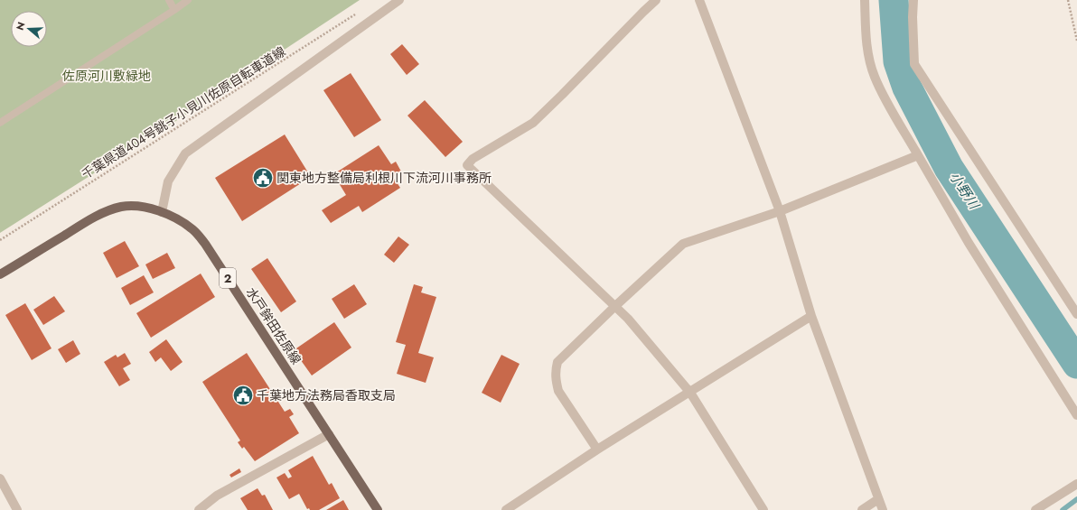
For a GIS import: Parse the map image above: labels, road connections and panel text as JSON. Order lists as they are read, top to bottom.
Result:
{
  "streets": {
    "main road": ["2", "水戸鉾田佐原線"],
    "path": ["千葉県道404号銚子小見川佐原自転車道線"]
  },
  "water": ["小野川"],
  "parks": ["佐原河川敷緑地"],
  "places": {
    "public building": ["関東地方整備局利根川下流河川事務所", "千葉地方法務局香取支局"]
  },
  "north": "left"
}
